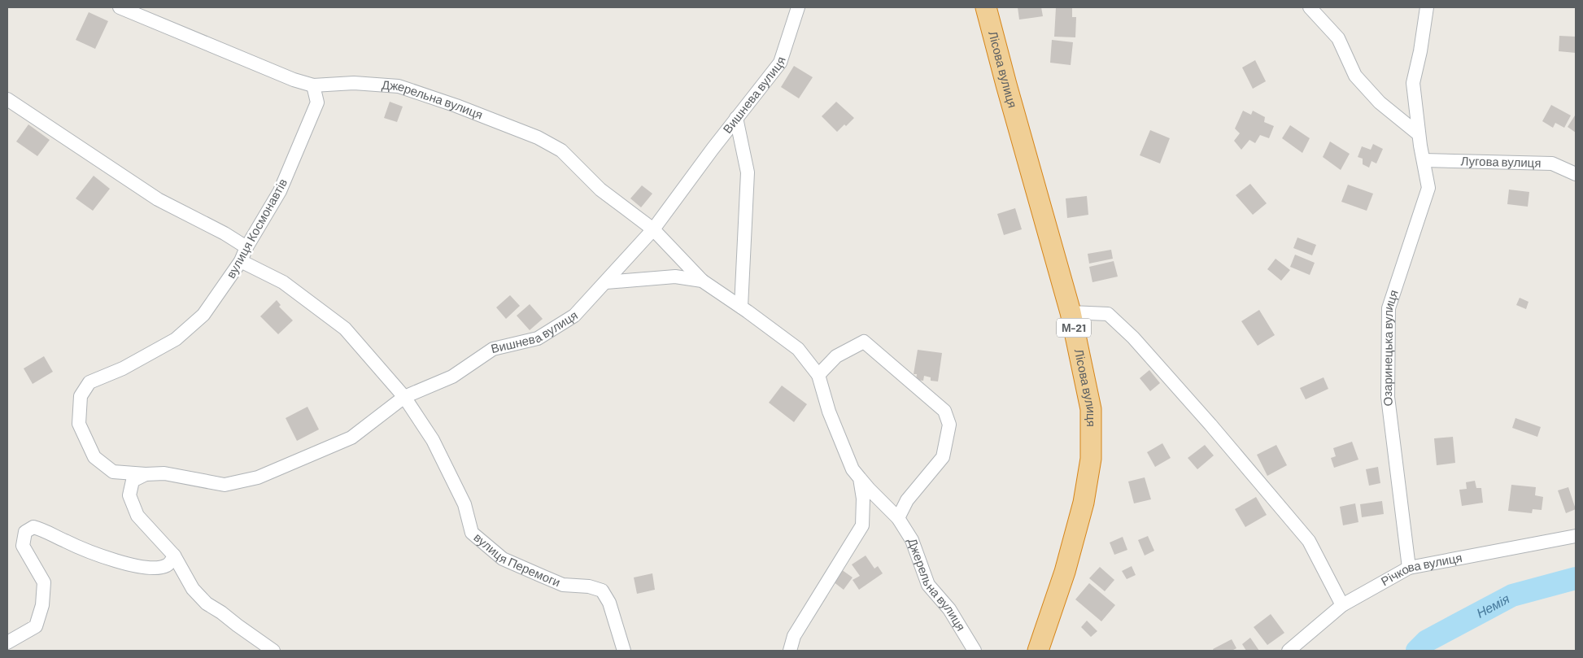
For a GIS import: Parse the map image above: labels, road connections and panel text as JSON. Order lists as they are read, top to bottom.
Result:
{
  "streets": {
    "highway": ["Лісова вулиця", "М-21"],
    "street": [
      "Вишнева вулиця",
      "Джерельна вулиця",
      "Лугова вулиця",
      "вулиця Космонавтів",
      "Озаринецька вулиця",
      "вулиця Перемоги",
      "Річкова вулиця"
    ]
  },
  "crossings": [
    ["Вишнева вулиця", "Джерельна вулиця"],
    ["Вишнева вулиця", "вулиця Космонавтів"],
    ["Вишнева вулиця", "вулиця Перемоги"],
    ["Джерельна вулиця", "вулиця Космонавтів"],
    ["Лугова вулиця", "Озаринецька вулиця"],
    ["Озаринецька вулиця", "Річкова вулиця"]
  ],
  "water": ["Немія"]
}
